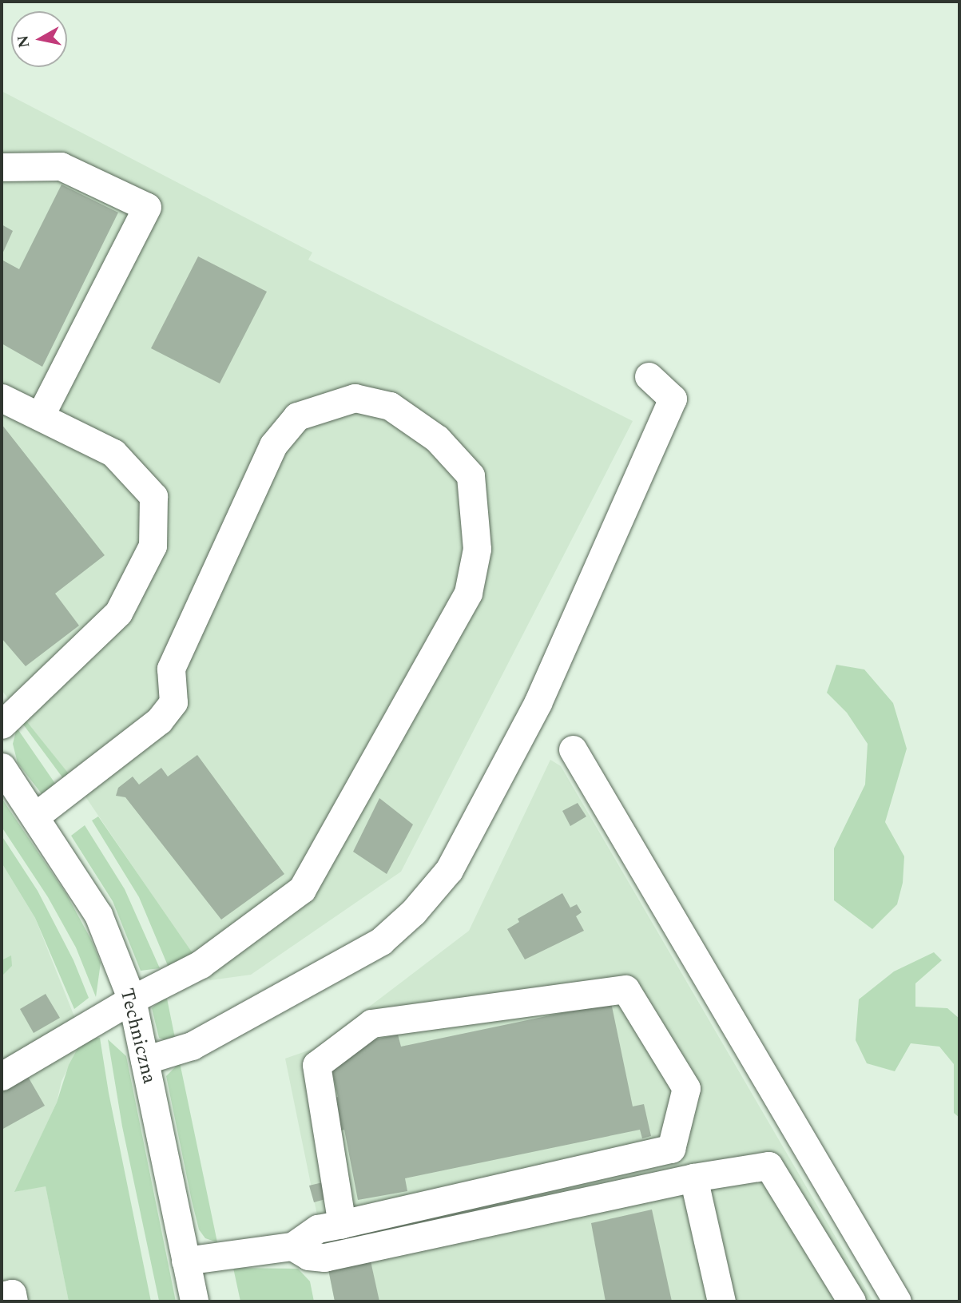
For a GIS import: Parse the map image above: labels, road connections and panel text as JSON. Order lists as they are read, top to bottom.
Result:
{
  "streets": {
    "street": ["Techniczna"]
  },
  "north": "left"
}
